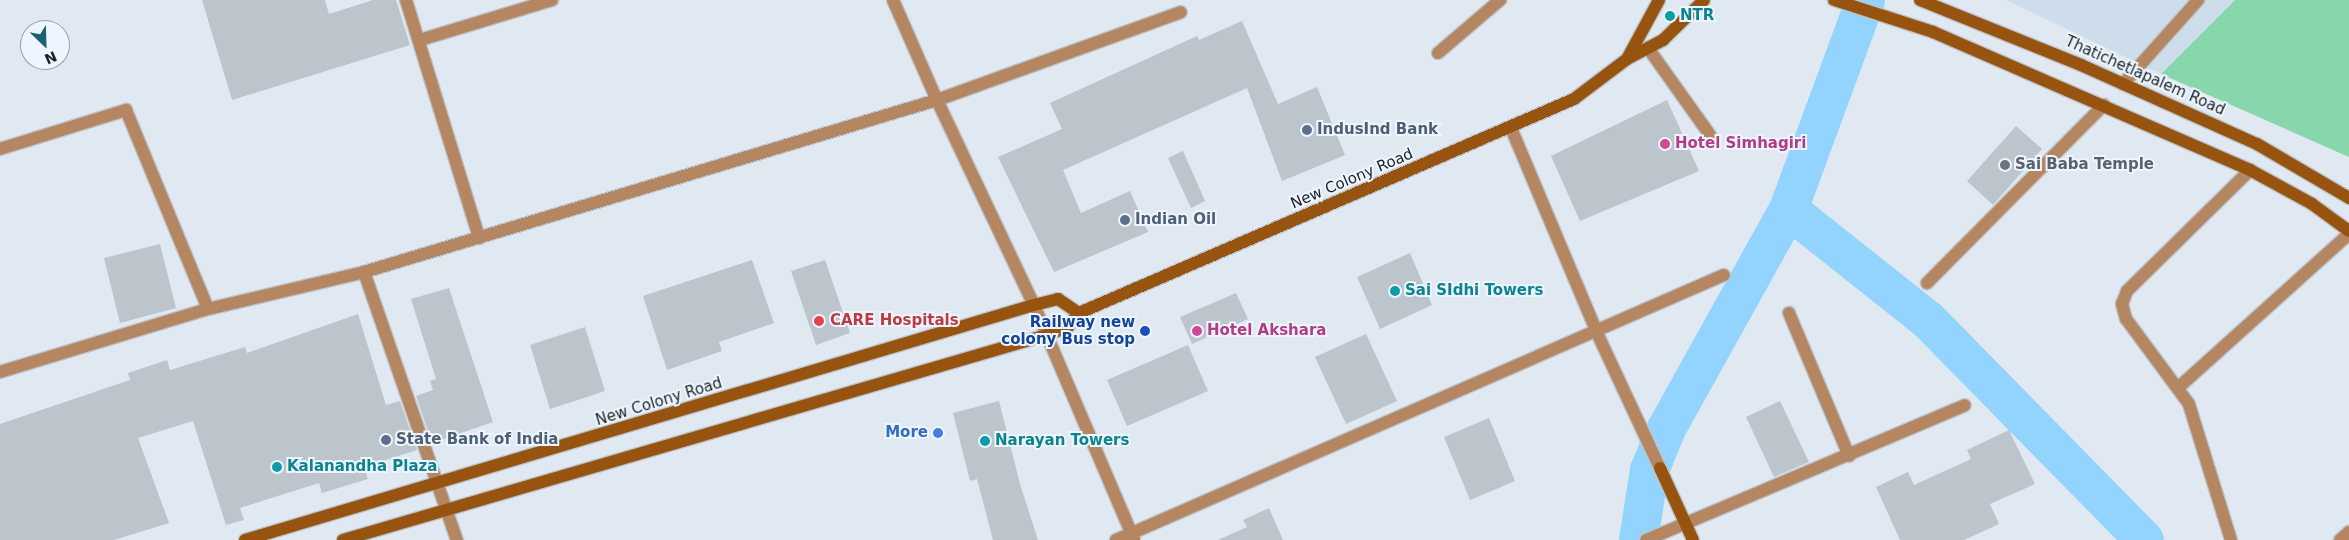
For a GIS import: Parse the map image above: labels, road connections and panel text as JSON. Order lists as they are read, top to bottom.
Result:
{
  "streets": {
    "main road": ["Thatichetlapalem Road", "New Colony Road"]
  },
  "places": [
    "NTR",
    "IndusInd Bank",
    "Hotel Simhagiri",
    "Sai Baba Temple",
    "Indian Oil",
    "Sai SIdhi Towers",
    "CARE Hospitals",
    "Railway new colony Bus stop",
    "Hotel Akshara",
    "More",
    "State Bank of India",
    "Narayan Towers",
    "Kalanandha Plaza"
  ],
  "north": "bottom right"
}
